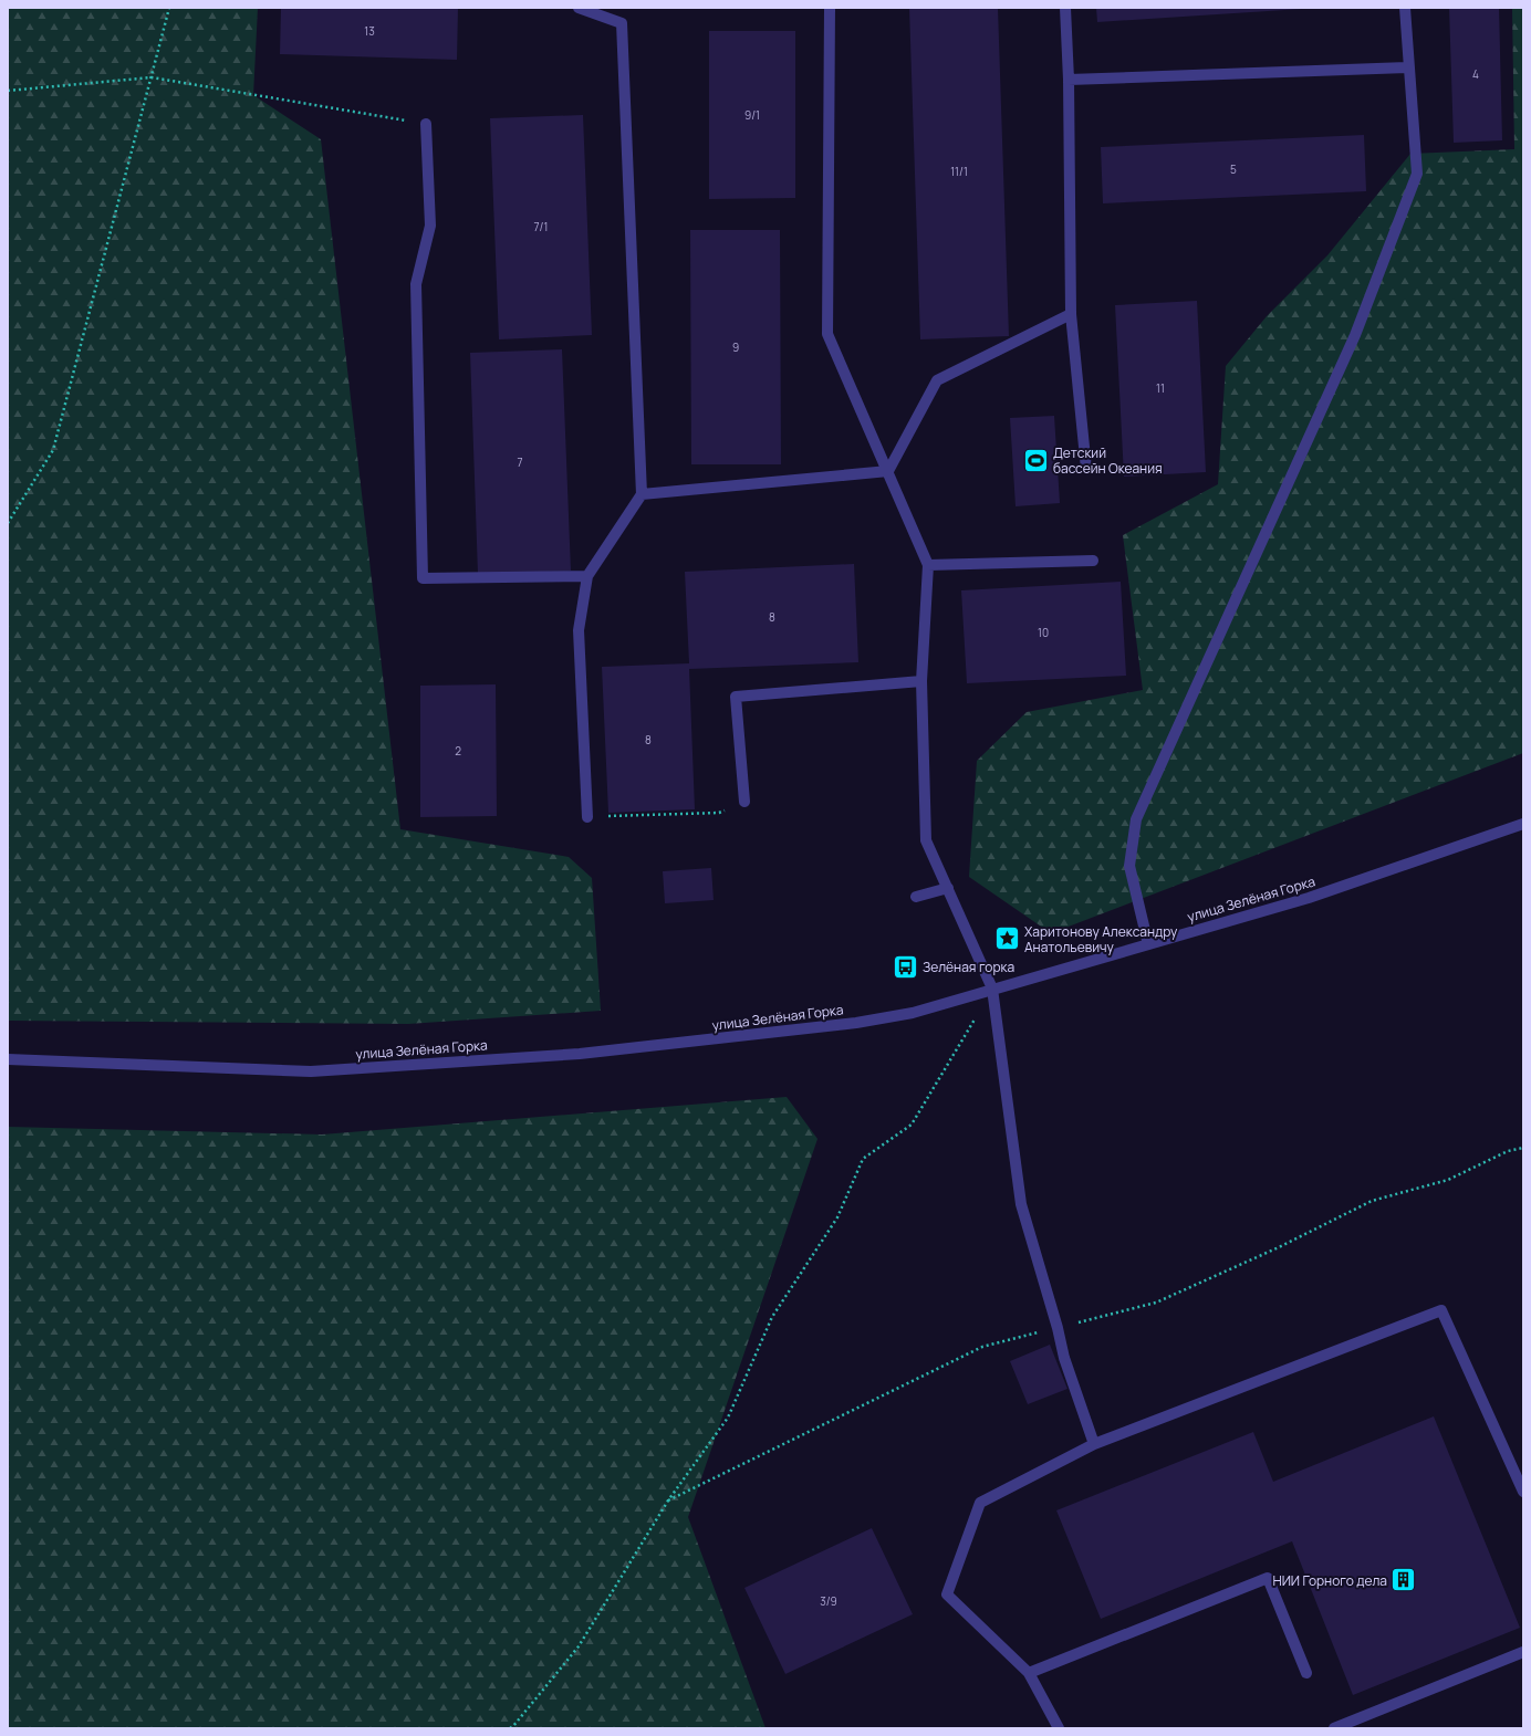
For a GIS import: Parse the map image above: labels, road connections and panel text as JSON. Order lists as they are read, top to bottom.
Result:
{
  "streets": {
    "street": ["улица Зелёная Горка"]
  },
  "places": {
    "sports": ["Детский бассейн Океания"],
    "place": ["Харитонову Александру Анатольевичу"],
    "bus stop": ["Зелёная горка"],
    "building": ["НИИ Горного дела"]
  },
  "house_numbers": [
    "13",
    "4",
    "9/1",
    "5",
    "11/1",
    "7/1",
    "9",
    "11",
    "7",
    "8",
    "10",
    "8",
    "2",
    "3/9"
  ]
}
